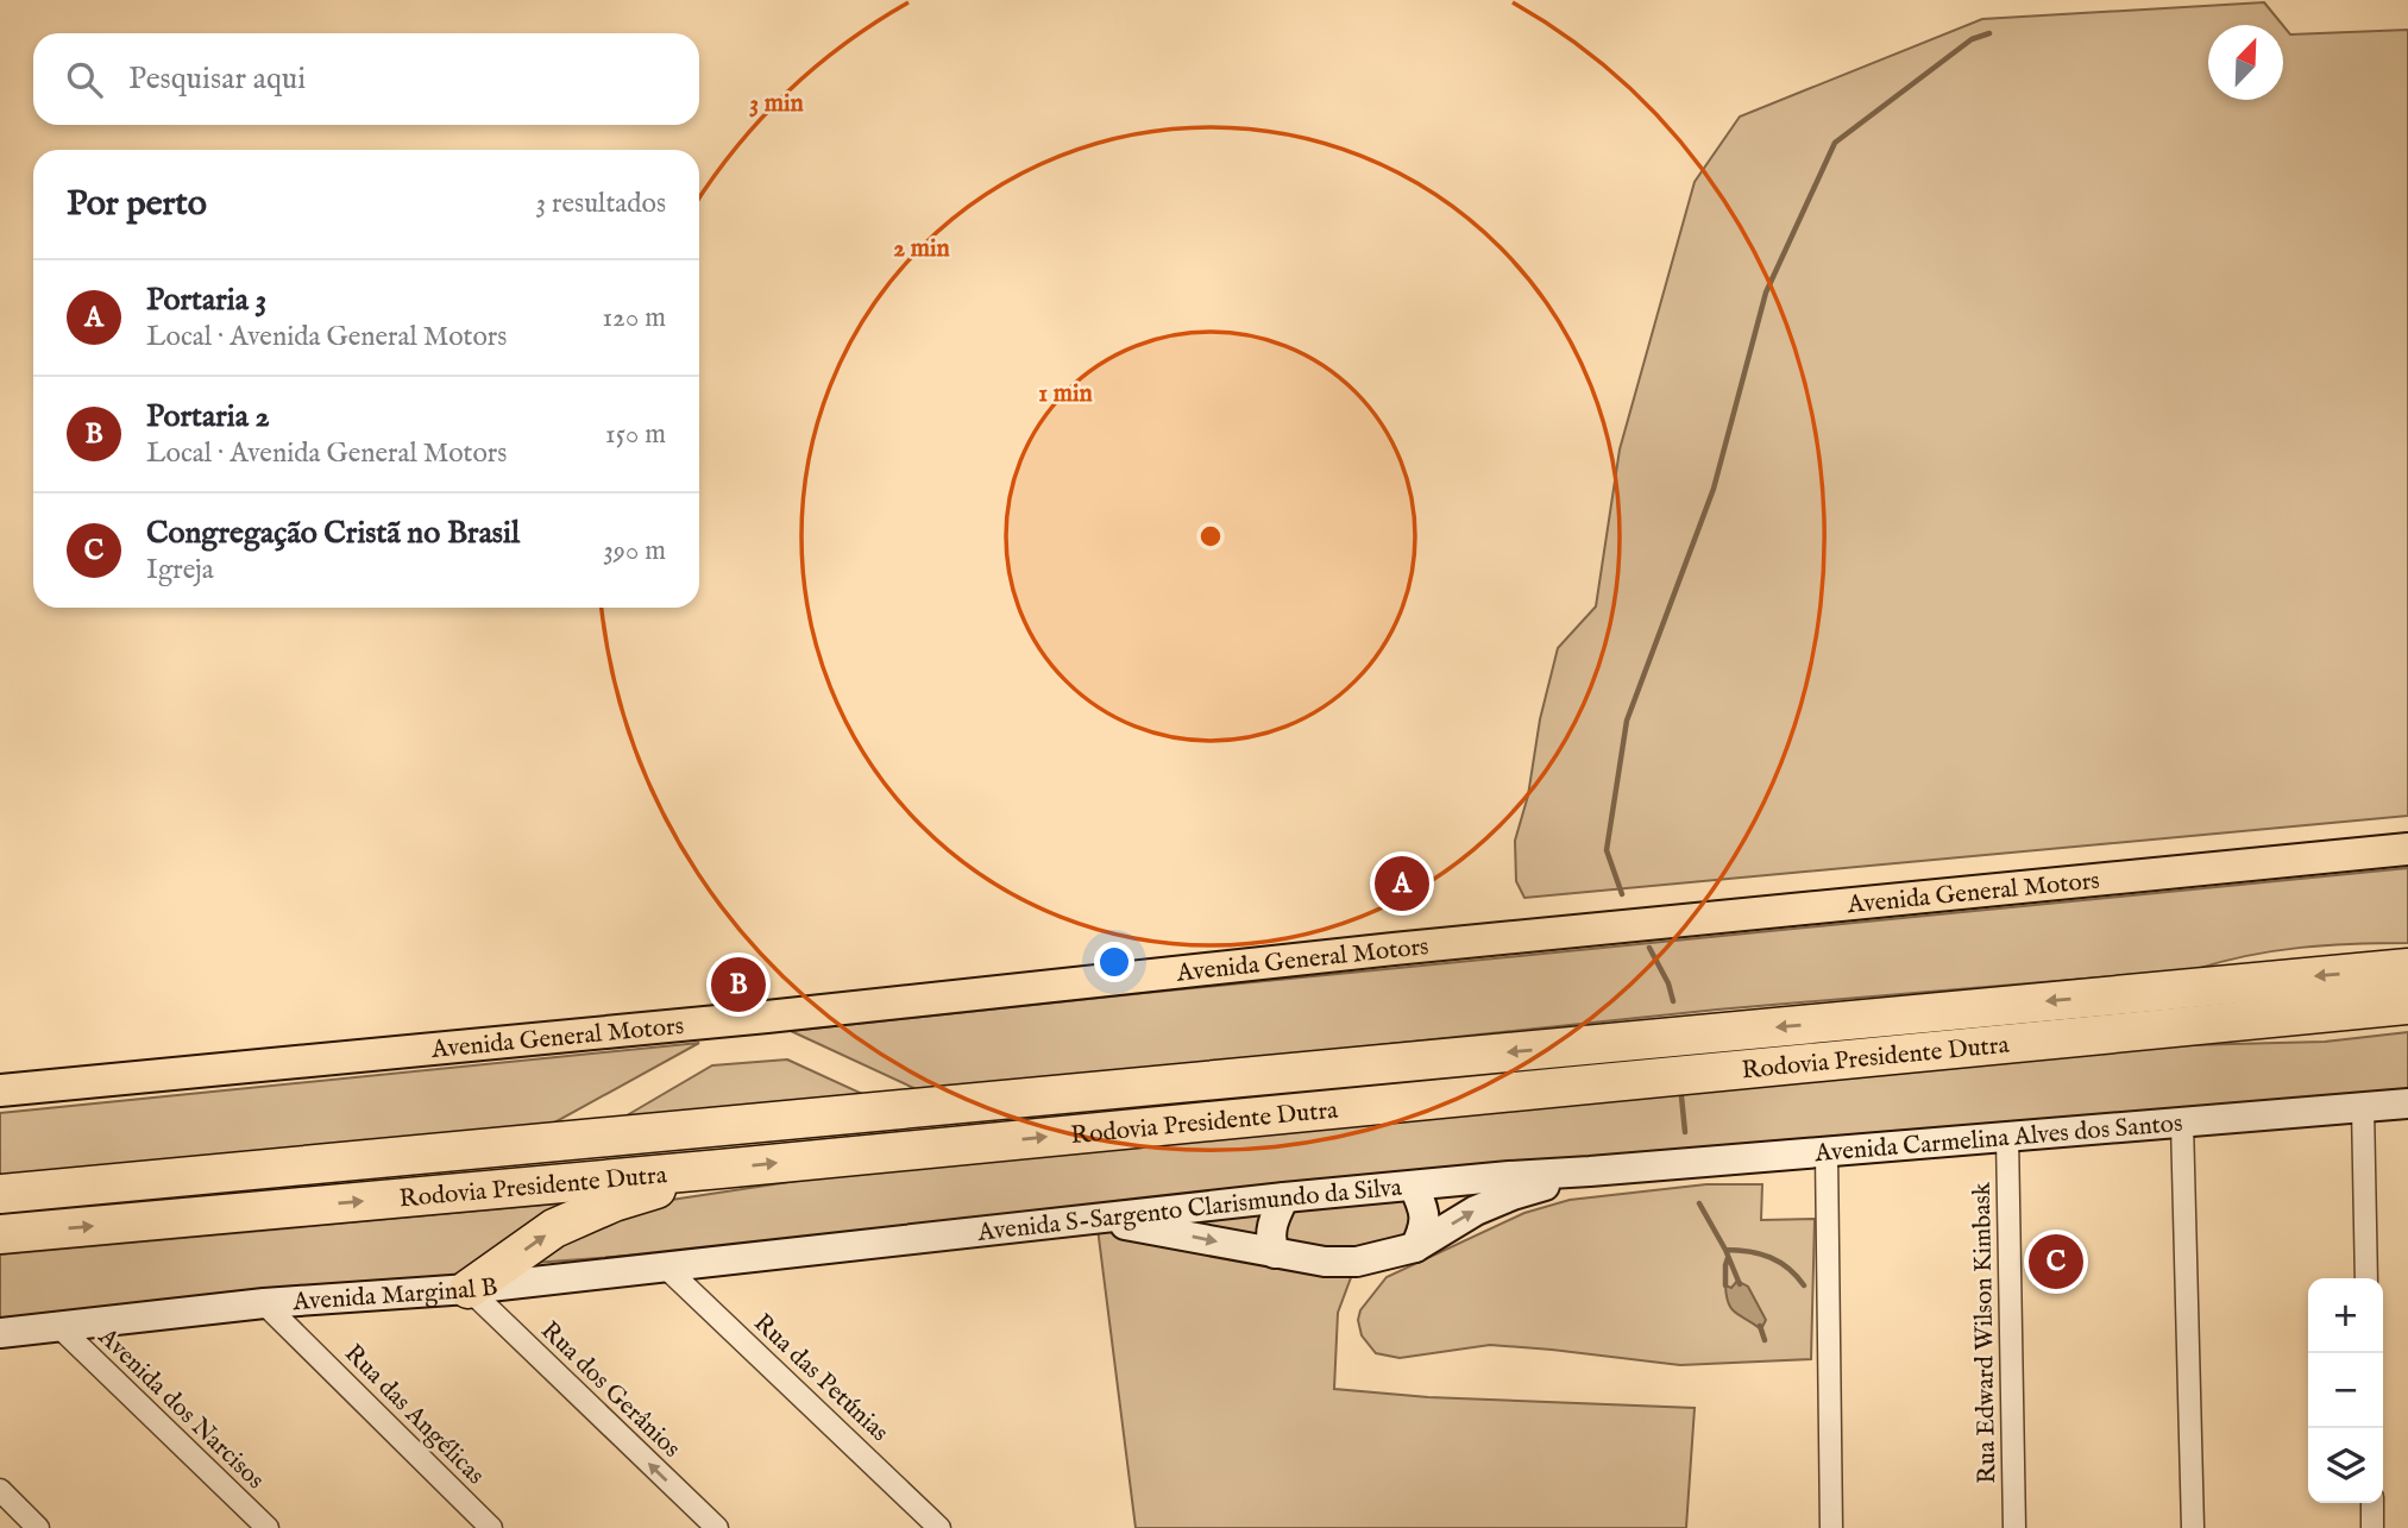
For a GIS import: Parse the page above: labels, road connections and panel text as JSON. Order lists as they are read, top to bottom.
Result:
{
  "streets": {
    "highway": ["Rodovia Presidente Dutra"],
    "main road": ["Avenida General Motors"],
    "street": [
      "Avenida Carmelina Alves dos Santos",
      "Avenida S-Sargento Clarismundo da Silva",
      "Avenida Marginal B",
      "Rua Edward Wilson Kimbask",
      "Rua das Petúnias",
      "Rua dos Gerânios",
      "Avenida dos Narcisos",
      "Rua das Angélicas"
    ]
  },
  "crossings": [
    ["Avenida Carmelina Alves dos Santos", "Avenida S-Sargento Clarismundo da Silva"],
    ["Avenida Carmelina Alves dos Santos", "Rua Edward Wilson Kimbask"],
    ["Avenida S-Sargento Clarismundo da Silva", "Avenida Marginal B"],
    ["Avenida Marginal B", "Rua das Petúnias"],
    ["Avenida Marginal B", "Rua dos Gerânios"],
    ["Avenida Marginal B", "Avenida dos Narcisos"],
    ["Avenida Marginal B", "Rua das Angélicas"]
  ],
  "one_way": ["Rua dos Gerânios"],
  "north": "top right",
  "page": {
    "search": "Pesquisar aqui",
    "heading": ["Por perto", "3 resultados"],
    "list": [
      {
        "mark": "A",
        "name": "Portaria 3",
        "note": "Local · Avenida General Motors",
        "value": "120 m"
      },
      {
        "mark": "B",
        "name": "Portaria 2",
        "note": "Local · Avenida General Motors",
        "value": "150 m"
      },
      {
        "mark": "C",
        "name": "Congregação Cristã no Brasil",
        "note": "Igreja",
        "value": "390 m"
      }
    ],
    "pins": ["A", "B", "C"],
    "map_buttons": ["+", "−"]
  },
  "rings": ["3 min", "2 min", "1 min"]
}
